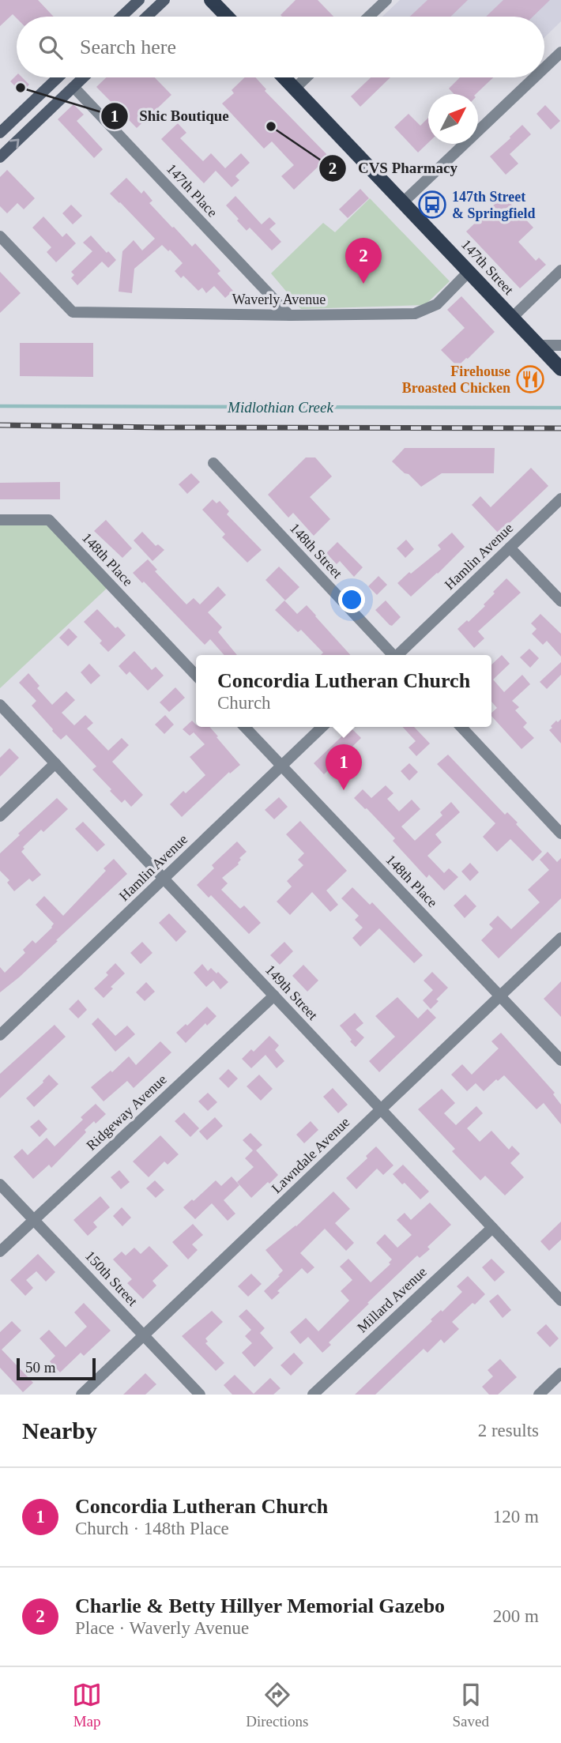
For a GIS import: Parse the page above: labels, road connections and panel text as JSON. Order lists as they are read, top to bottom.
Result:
{
  "streets": {
    "main road": ["147th Street"],
    "street": [
      "147th Place",
      "Waverly Avenue",
      "148th Street",
      "Hamlin Avenue",
      "148th Place",
      "149th Street",
      "Ridgeway Avenue",
      "Lawndale Avenue",
      "150th Street",
      "Millard Avenue"
    ]
  },
  "crossings": [
    ["147th Place", "Waverly Avenue"],
    ["147th Street", "Waverly Avenue"],
    ["Hamlin Avenue", "148th Place"],
    ["Hamlin Avenue", "149th Street"],
    ["148th Place", "Lawndale Avenue"],
    ["149th Street", "Ridgeway Avenue"],
    ["149th Street", "Lawndale Avenue"],
    ["149th Street", "Millard Avenue"],
    ["Ridgeway Avenue", "150th Street"],
    ["Lawndale Avenue", "150th Street"]
  ],
  "water": ["Midlothian Creek"],
  "places": {
    "other": ["Shic Boutique", "CVS Pharmacy"],
    "bus stop": ["147th Street & Springfield"],
    "restaurant": ["Firehouse Broasted Chicken"]
  },
  "scale_bar": "50 m",
  "north": "top right",
  "page": {
    "search": "Search here",
    "pins": ["2", "1"],
    "popup": ["Concordia Lutheran Church", "Church"],
    "scale": "50 m",
    "heading": ["Nearby", "2 results"],
    "list": [
      {
        "mark": "1",
        "name": "Concordia Lutheran Church",
        "note": "Church · 148th Place",
        "value": "120 m"
      },
      {
        "mark": "2",
        "name": "Charlie & Betty Hillyer Memorial Gazebo",
        "note": "Place · Waverly Avenue",
        "value": "200 m"
      }
    ],
    "nav": ["Map", "Directions", "Saved"]
  }
}
